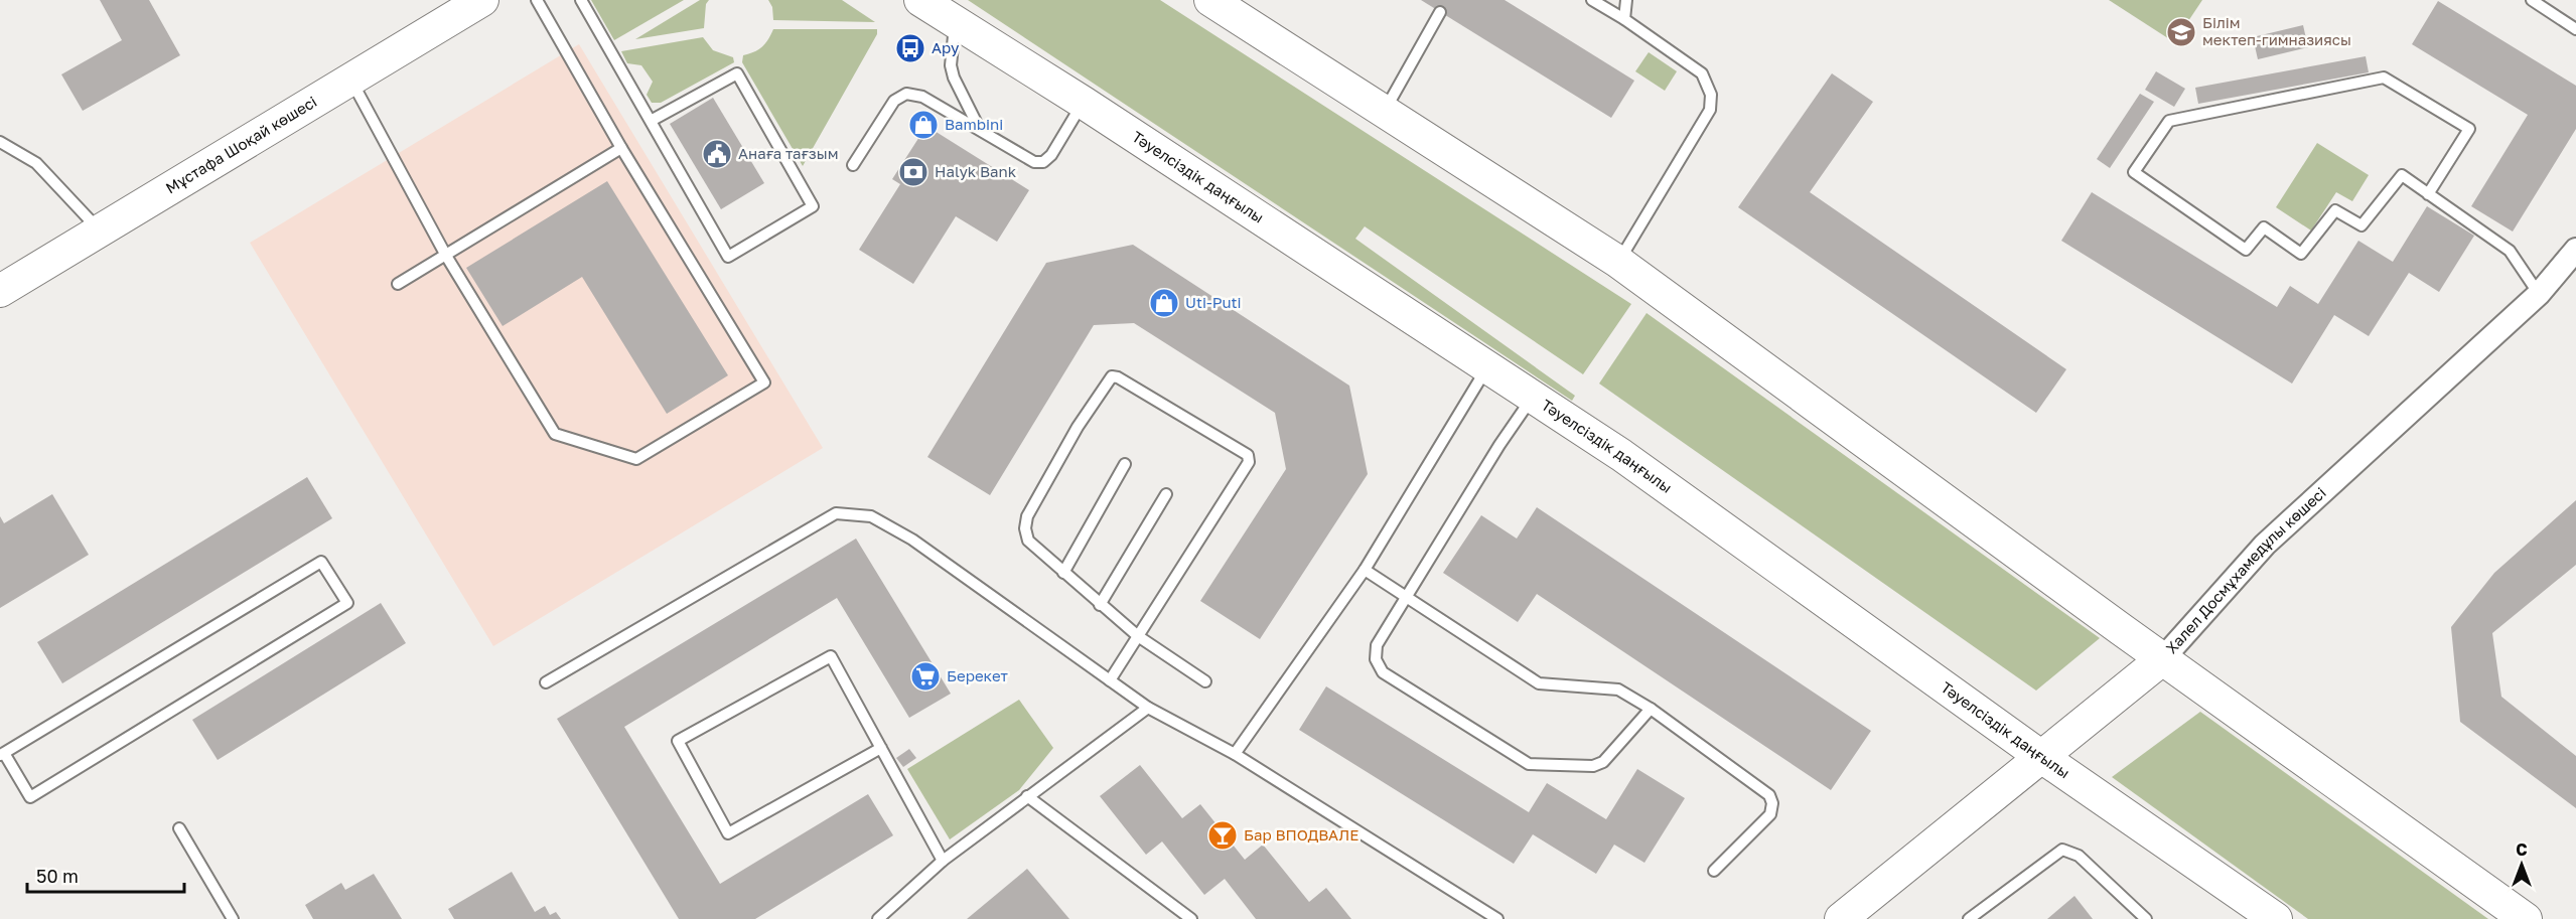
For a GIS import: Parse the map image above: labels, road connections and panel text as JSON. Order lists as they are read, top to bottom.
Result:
{
  "streets": {
    "street": ["Мұстафа Шоқай көшесі", "Тәуелсіздік даңғылы", "Халел Досмұхамедұлы көшесі"]
  },
  "crossings": [
    ["Тәуелсіздік даңғылы", "Халел Досмұхамедұлы көшесі"]
  ],
  "places": {
    "school or university": ["Білім мектеп-гимназиясы"],
    "bus stop": ["Ару"],
    "shop": ["Bambini", "Uti-Puti"],
    "public building": ["Анаға тағзым"],
    "bank": ["Halyk Bank"],
    "supermarket": ["Берекет"],
    "bar": ["Бар ВПОДВАЛЕ"]
  },
  "scale_bar": "50 m",
  "north": "top"
}
